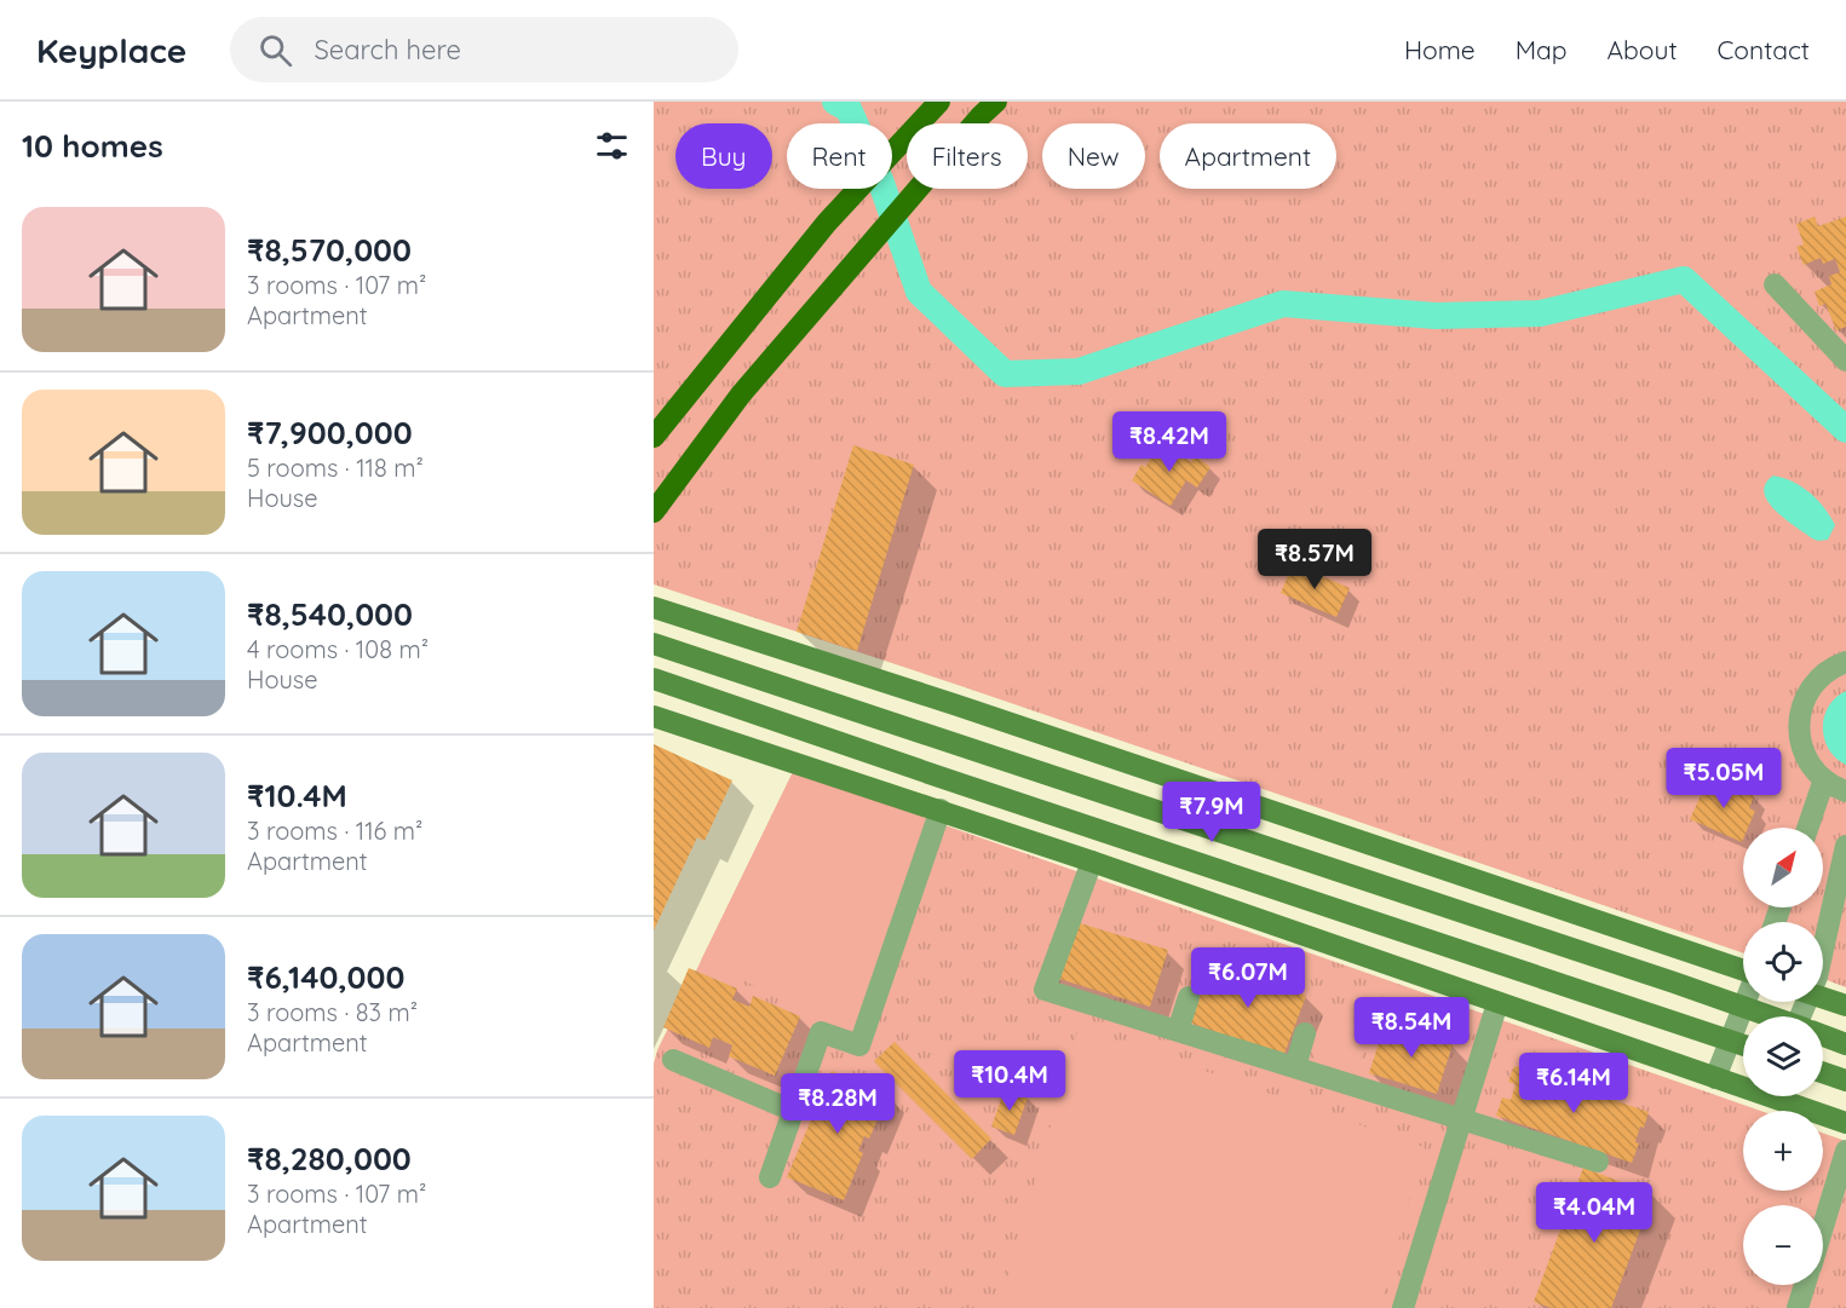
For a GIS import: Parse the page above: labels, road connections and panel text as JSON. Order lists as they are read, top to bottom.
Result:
{
  "north": "top right",
  "page": {
    "header": "Keyplace",
    "search": "Search here",
    "nav": [
      "Home",
      "Map",
      "About",
      "Contact"
    ],
    "heading": "10 homes",
    "chip": [
      "Buy",
      "Rent",
      "Filters",
      "New",
      "Apartment"
    ],
    "list": [
      {
        "name": "₹8,570,000",
        "note": "3 rooms · 107 m² · Apartment"
      },
      {
        "name": "₹7,900,000",
        "note": "5 rooms · 118 m² · House"
      },
      {
        "name": "₹8,540,000",
        "note": "4 rooms · 108 m² · House"
      },
      {
        "name": "₹10.4M",
        "note": "3 rooms · 116 m² · Apartment"
      },
      {
        "name": "₹6,140,000",
        "note": "3 rooms · 83 m² · Apartment"
      },
      {
        "name": "₹8,280,000",
        "note": "3 rooms · 107 m² · Apartment"
      }
    ],
    "price": [
      "₹8.42M",
      "₹8.57M",
      "₹5.05M",
      "₹7.9M",
      "₹6.07M",
      "₹8.54M",
      "₹10.4M",
      "₹6.14M",
      "₹8.28M",
      "₹4.04M"
    ],
    "map_buttons": ["+", "−"]
  }
}
